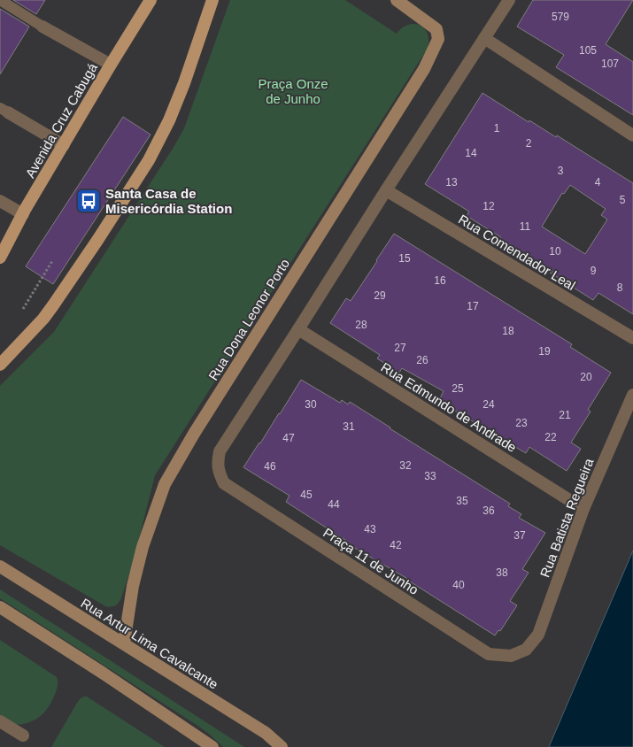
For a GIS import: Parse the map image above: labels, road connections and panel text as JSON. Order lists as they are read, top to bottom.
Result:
{
  "streets": {
    "main road": ["Avenida Cruz Cabugá", "Rua Dona Leonor Porto", "Rua Artur Lima Cavalcante"],
    "street": [
      "Rua Comendador Leal",
      "Rua Edmundo de Andrade",
      "Rua Batista Regueira",
      "Praça 11 de Junho"
    ]
  },
  "crossings": [
    ["Rua Dona Leonor Porto", "Rua Artur Lima Cavalcante"],
    ["Rua Edmundo de Andrade", "Rua Batista Regueira"],
    ["Rua Edmundo de Andrade", "Praça 11 de Junho"],
    ["Rua Batista Regueira", "Praça 11 de Junho"]
  ],
  "parks": ["Praça Onze de Junho"],
  "places": {
    "bus stop": ["Santa Casa de Misericórdia Station"]
  },
  "house_numbers": [
    "579",
    "105",
    "107",
    "1",
    "2",
    "14",
    "3",
    "13",
    "4",
    "5",
    "12",
    "11",
    "10",
    "15",
    "9",
    "16",
    "8",
    "29",
    "17",
    "28",
    "18",
    "27",
    "19",
    "26",
    "20",
    "25",
    "30",
    "24",
    "21",
    "23",
    "31",
    "22",
    "47",
    "32",
    "46",
    "33",
    "45",
    "35",
    "44",
    "36",
    "43",
    "37",
    "42",
    "38",
    "40"
  ]
}
